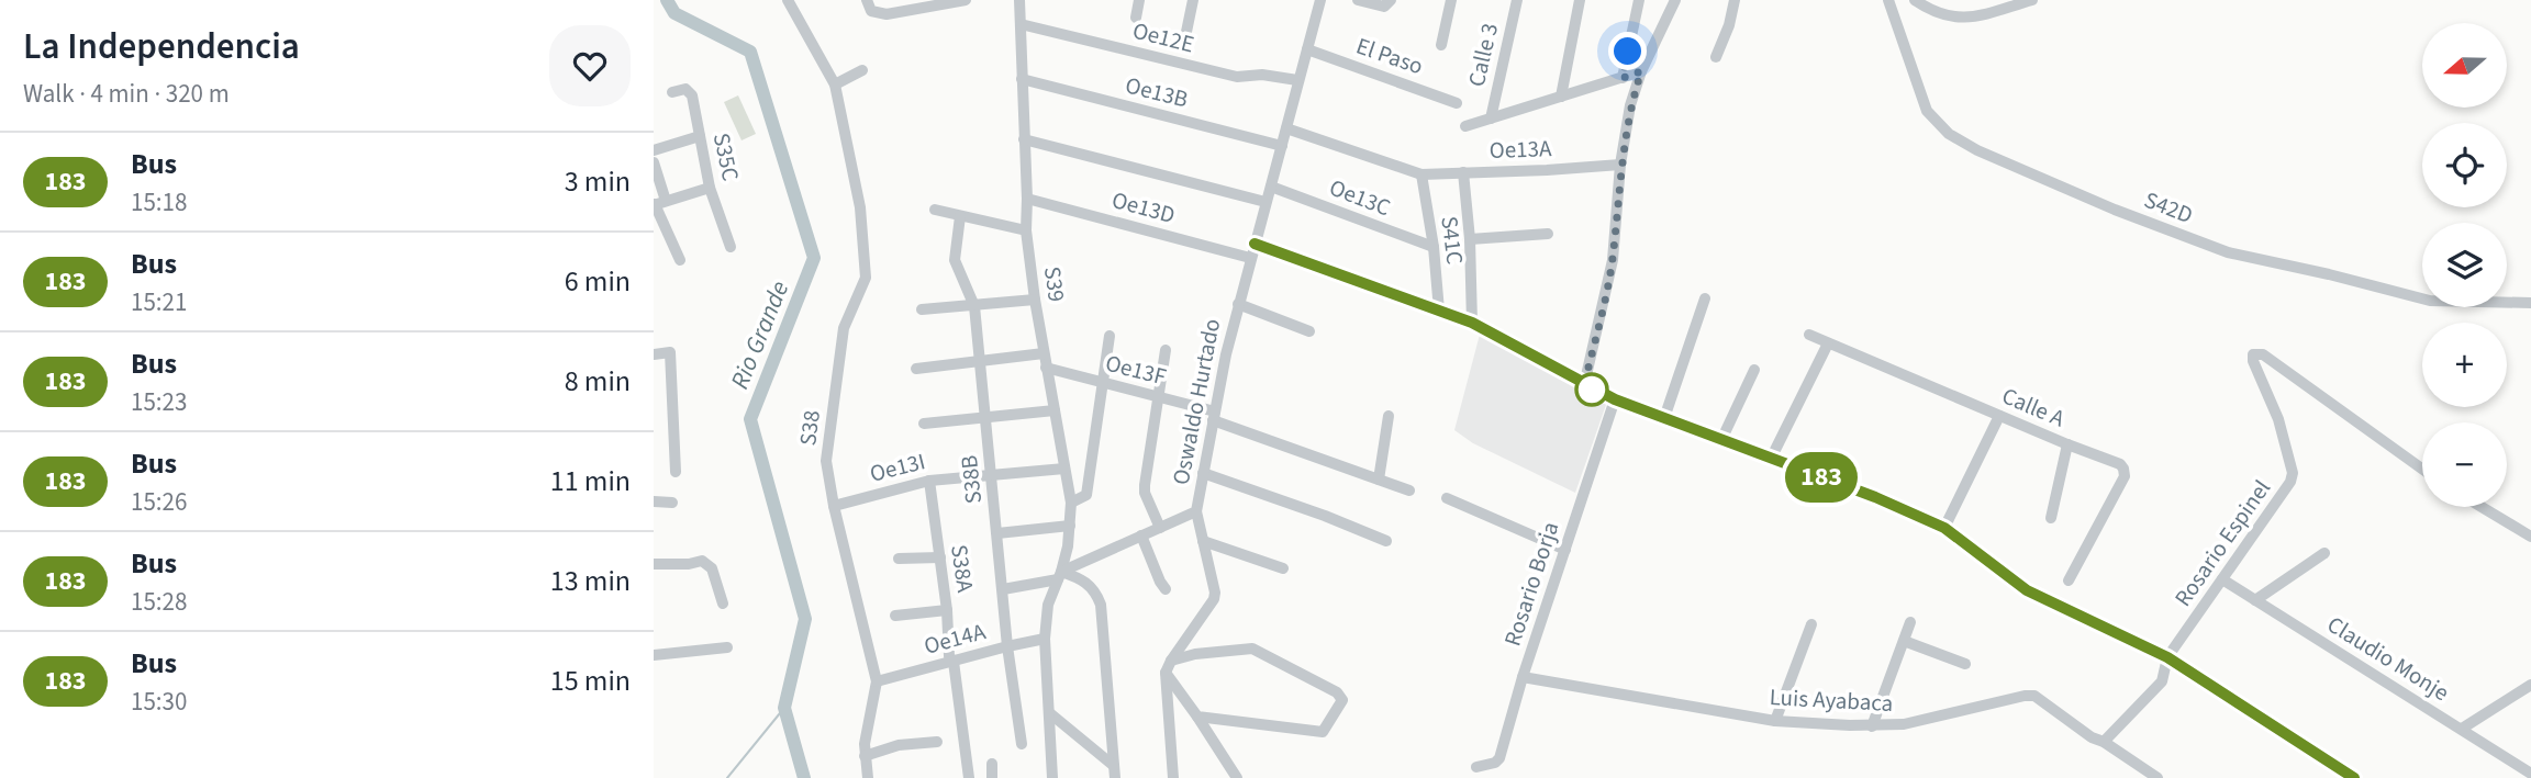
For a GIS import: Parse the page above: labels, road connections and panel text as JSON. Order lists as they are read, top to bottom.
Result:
{
  "streets": {
    "street": [
      "Oe12E",
      "Calle 3",
      "El Paso",
      "Oe13B",
      "Oe13A",
      "S35C",
      "Oe13C",
      "Oe13D",
      "S42D",
      "S41C",
      "S39",
      "Oe13F",
      "Oswaldo Hurtado",
      "Calle A",
      "S38",
      "Oe13I",
      "S38B",
      "Rosario Espinel",
      "S38A",
      "Rosario Borja",
      "Oe14A",
      "Claudio Monje",
      "Luis Ayabaca"
    ]
  },
  "crossings": [
    ["Oe12E", "S39"],
    ["Oe12E", "Oswaldo Hurtado"],
    ["El Paso", "Oswaldo Hurtado"],
    ["Oe13B", "S39"],
    ["Oe13B", "Oswaldo Hurtado"],
    ["Oe13A", "S41C"],
    ["Oe13C", "S41C"],
    ["Oe13C", "Oswaldo Hurtado"],
    ["Oe13D", "S39"],
    ["Oe13D", "Oswaldo Hurtado"],
    ["S39", "Oe13F"],
    ["S39", "Oswaldo Hurtado"],
    ["S39", "Oe13I"],
    ["Oe13F", "Oswaldo Hurtado"],
    ["Oswaldo Hurtado", "S38B"],
    ["S38", "Oe13I"],
    ["S38", "Oe14A"],
    ["Oe13I", "S38B"],
    ["Oe13I", "S38A"],
    ["S38B", "Oe14A"],
    ["Rosario Espinel", "Claudio Monje"],
    ["S38A", "Oe14A"],
    ["Rosario Borja", "Luis Ayabaca"]
  ],
  "water": ["Rio Grande"],
  "lines": ["bus line 183"],
  "north": "left",
  "page": {
    "heading": ["La Independencia", "Walk · 4 min · 320 m"],
    "on_map": "183",
    "map_buttons": ["+", "−"],
    "list": [
      {
        "mark": "183",
        "name": "Bus",
        "note": "15:18",
        "value": "3 min"
      },
      {
        "mark": "183",
        "name": "Bus",
        "note": "15:21",
        "value": "6 min"
      },
      {
        "mark": "183",
        "name": "Bus",
        "note": "15:23",
        "value": "8 min"
      },
      {
        "mark": "183",
        "name": "Bus",
        "note": "15:26",
        "value": "11 min"
      },
      {
        "mark": "183",
        "name": "Bus",
        "note": "15:28",
        "value": "13 min"
      },
      {
        "mark": "183",
        "name": "Bus",
        "note": "15:30",
        "value": "15 min"
      }
    ]
  }
}
